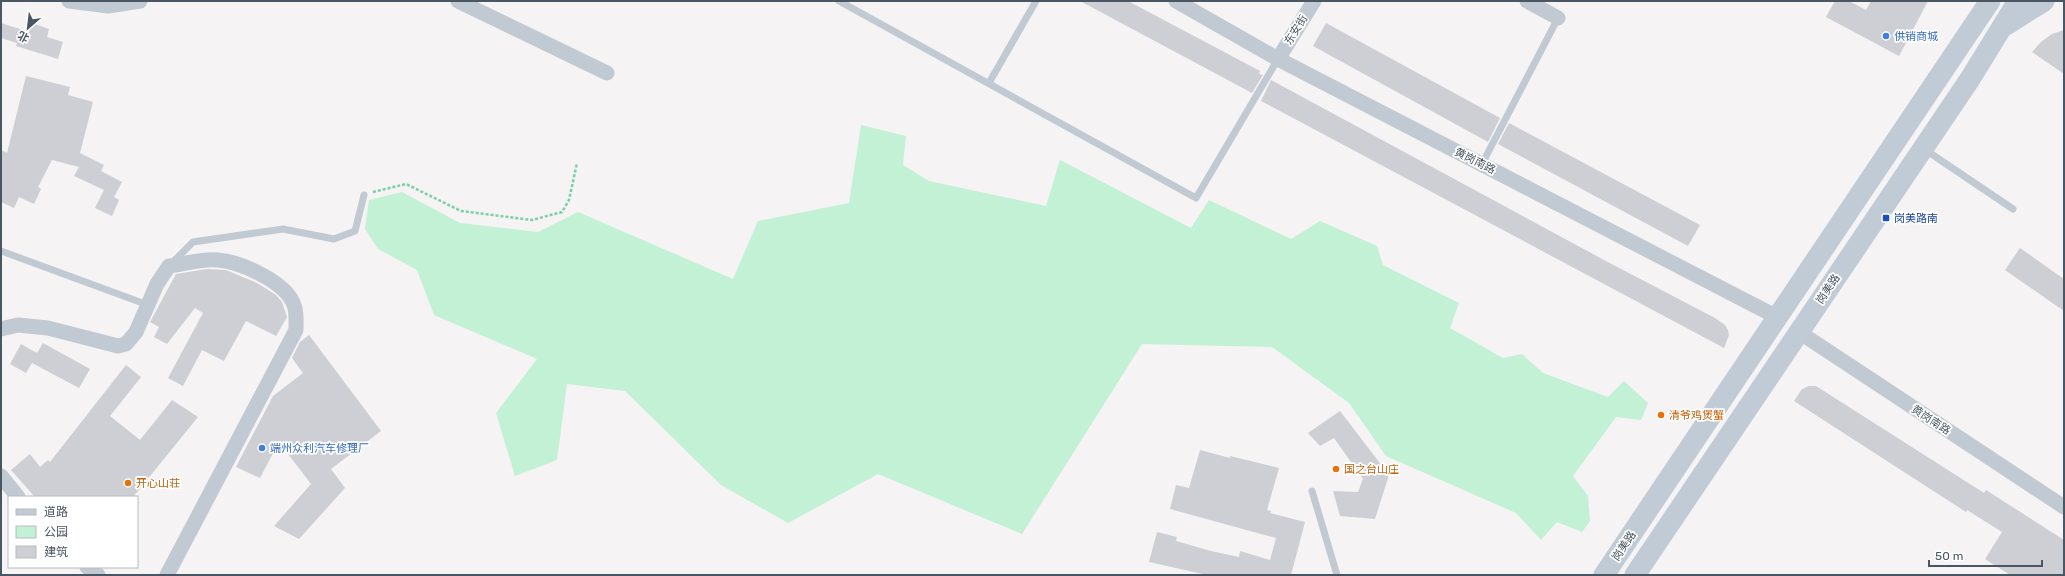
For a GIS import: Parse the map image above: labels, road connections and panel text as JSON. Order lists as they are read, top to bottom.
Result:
{
  "streets": {
    "main road": ["岗美路"],
    "street": ["东安街", "黄岗南路"]
  },
  "crossings": [
    ["东安街", "黄岗南路"],
    ["黄岗南路", "岗美路"]
  ],
  "places": {
    "other": [
      "供销商城",
      "清爷鸡煲蟹",
      "端州众利汽车修理厂",
      "国之台山庄",
      "开心山荘"
    ],
    "transit": ["岗美路南"]
  },
  "legend": ["道路", "公园", "建筑"],
  "scale_bar": "50 m",
  "north": "bottom left"
}
